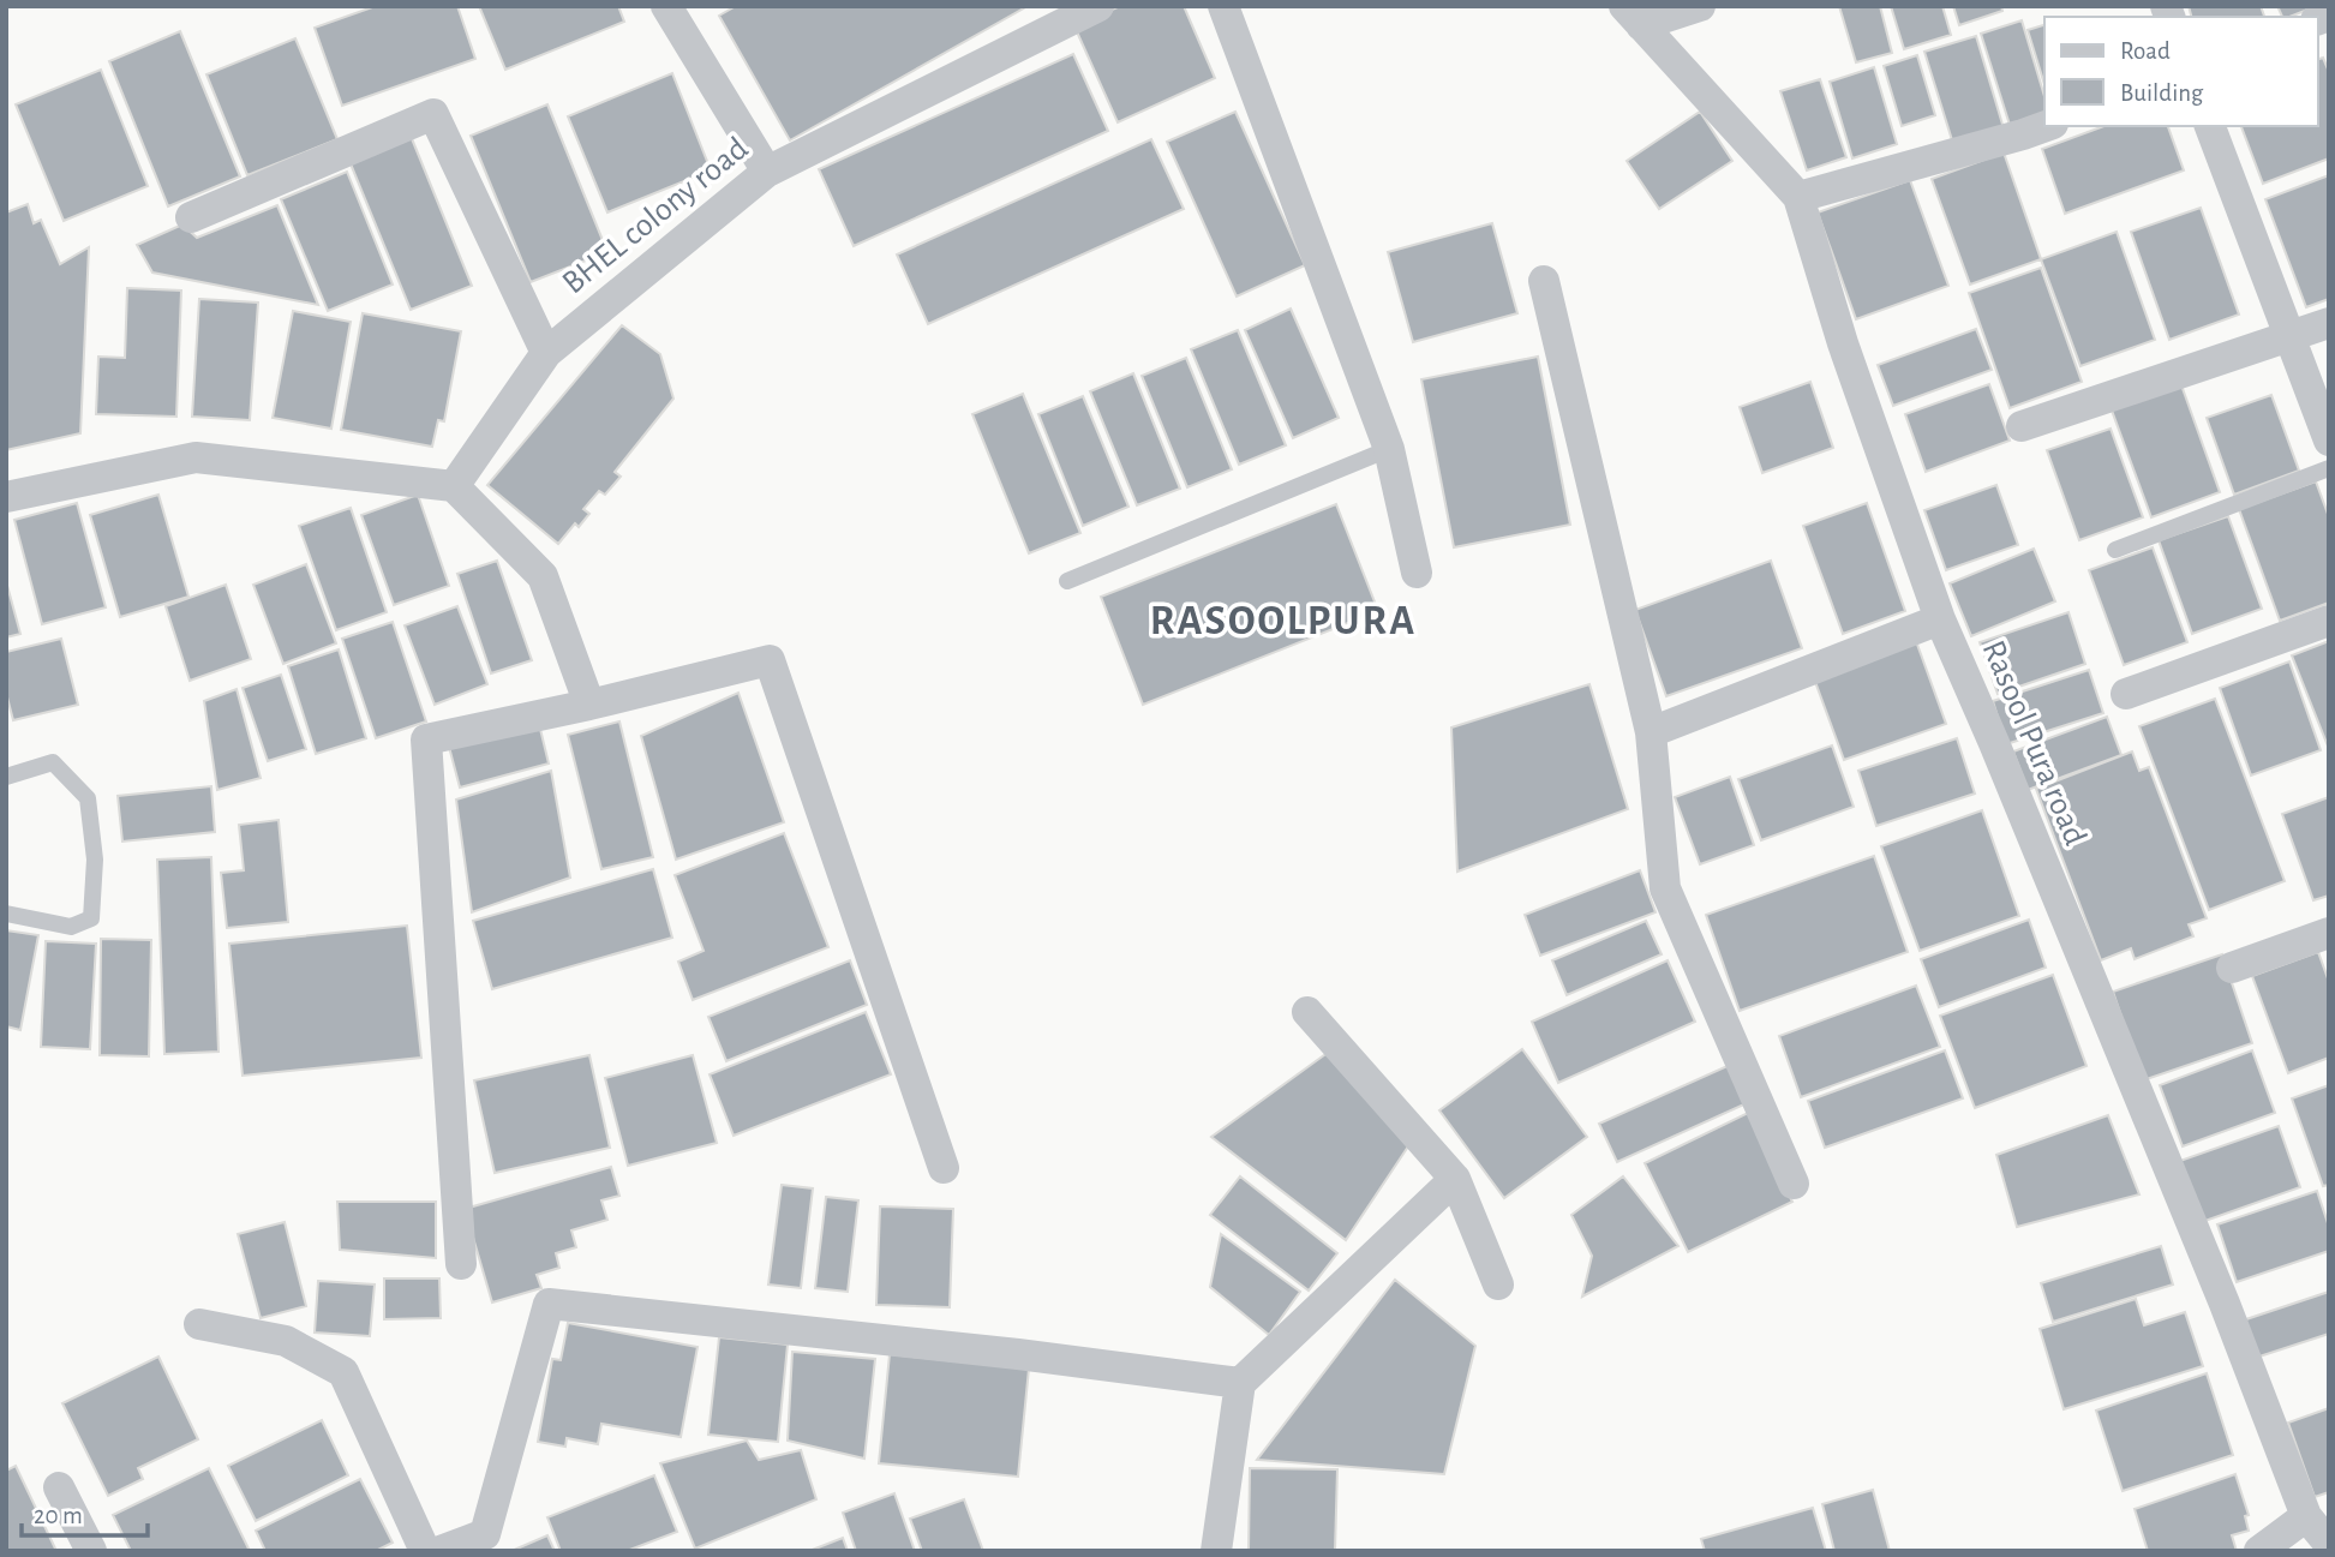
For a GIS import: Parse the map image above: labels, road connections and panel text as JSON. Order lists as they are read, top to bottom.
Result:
{
  "streets": {
    "street": ["BHEL colony road", "Rasool Pura road"]
  },
  "districts": ["RASOOLPURA"],
  "legend": ["Road", "Building"],
  "scale_bar": "20 m"
}
